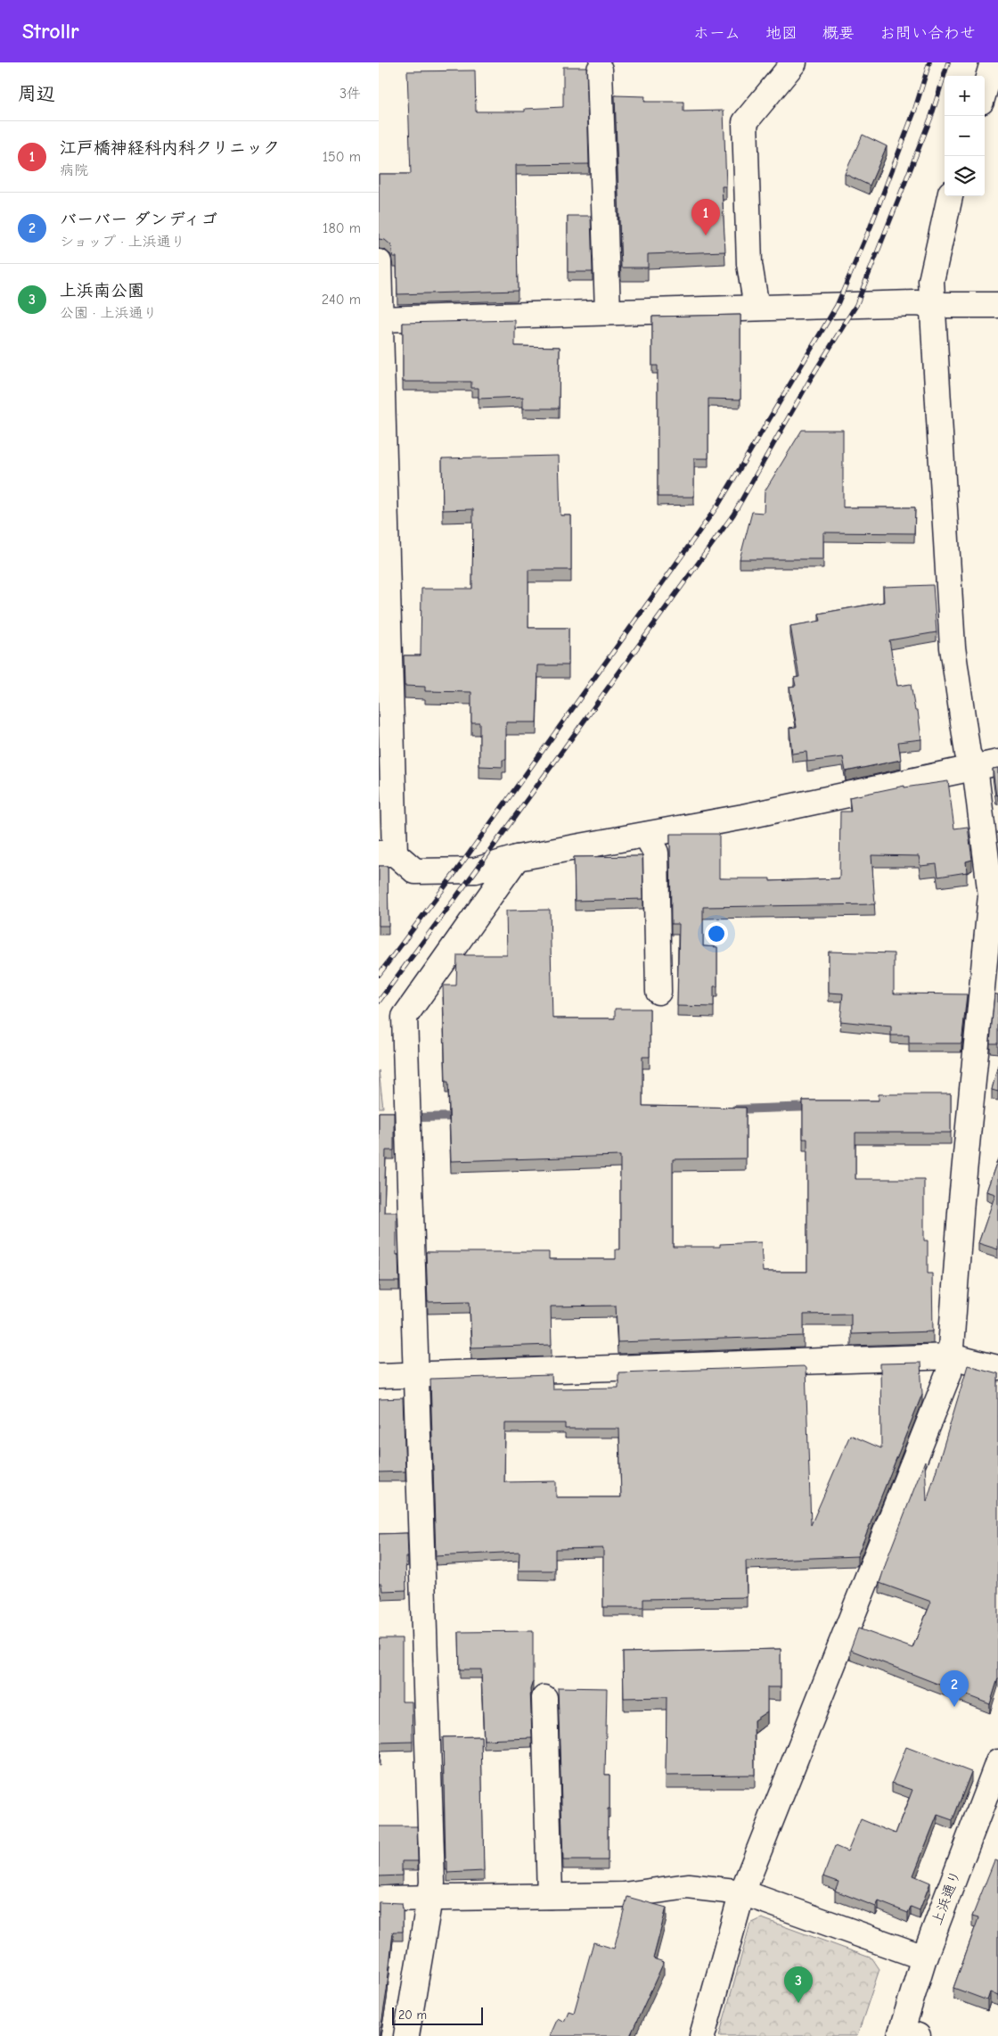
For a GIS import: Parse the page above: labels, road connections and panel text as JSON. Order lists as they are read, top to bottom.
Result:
{
  "streets": {
    "street": ["上浜通り"]
  },
  "scale_bar": "20 m",
  "page": {
    "header": "Strollr",
    "nav": [
      "ホーム",
      "地図",
      "概要",
      "お問い合わせ"
    ],
    "heading": ["周辺", "3件"],
    "map_buttons": ["+", "−"],
    "list": [
      {
        "mark": "1",
        "name": "江戸橋神経科内科クリニック",
        "note": "病院",
        "value": "150 m"
      },
      {
        "mark": "2",
        "name": "バーバー ダンディゴ",
        "note": "ショップ · 上浜通り",
        "value": "180 m"
      },
      {
        "mark": "3",
        "name": "上浜南公園",
        "note": "公園 · 上浜通り",
        "value": "240 m"
      }
    ],
    "pins": ["1", "2", "3"],
    "scale": "20 m"
  }
}
